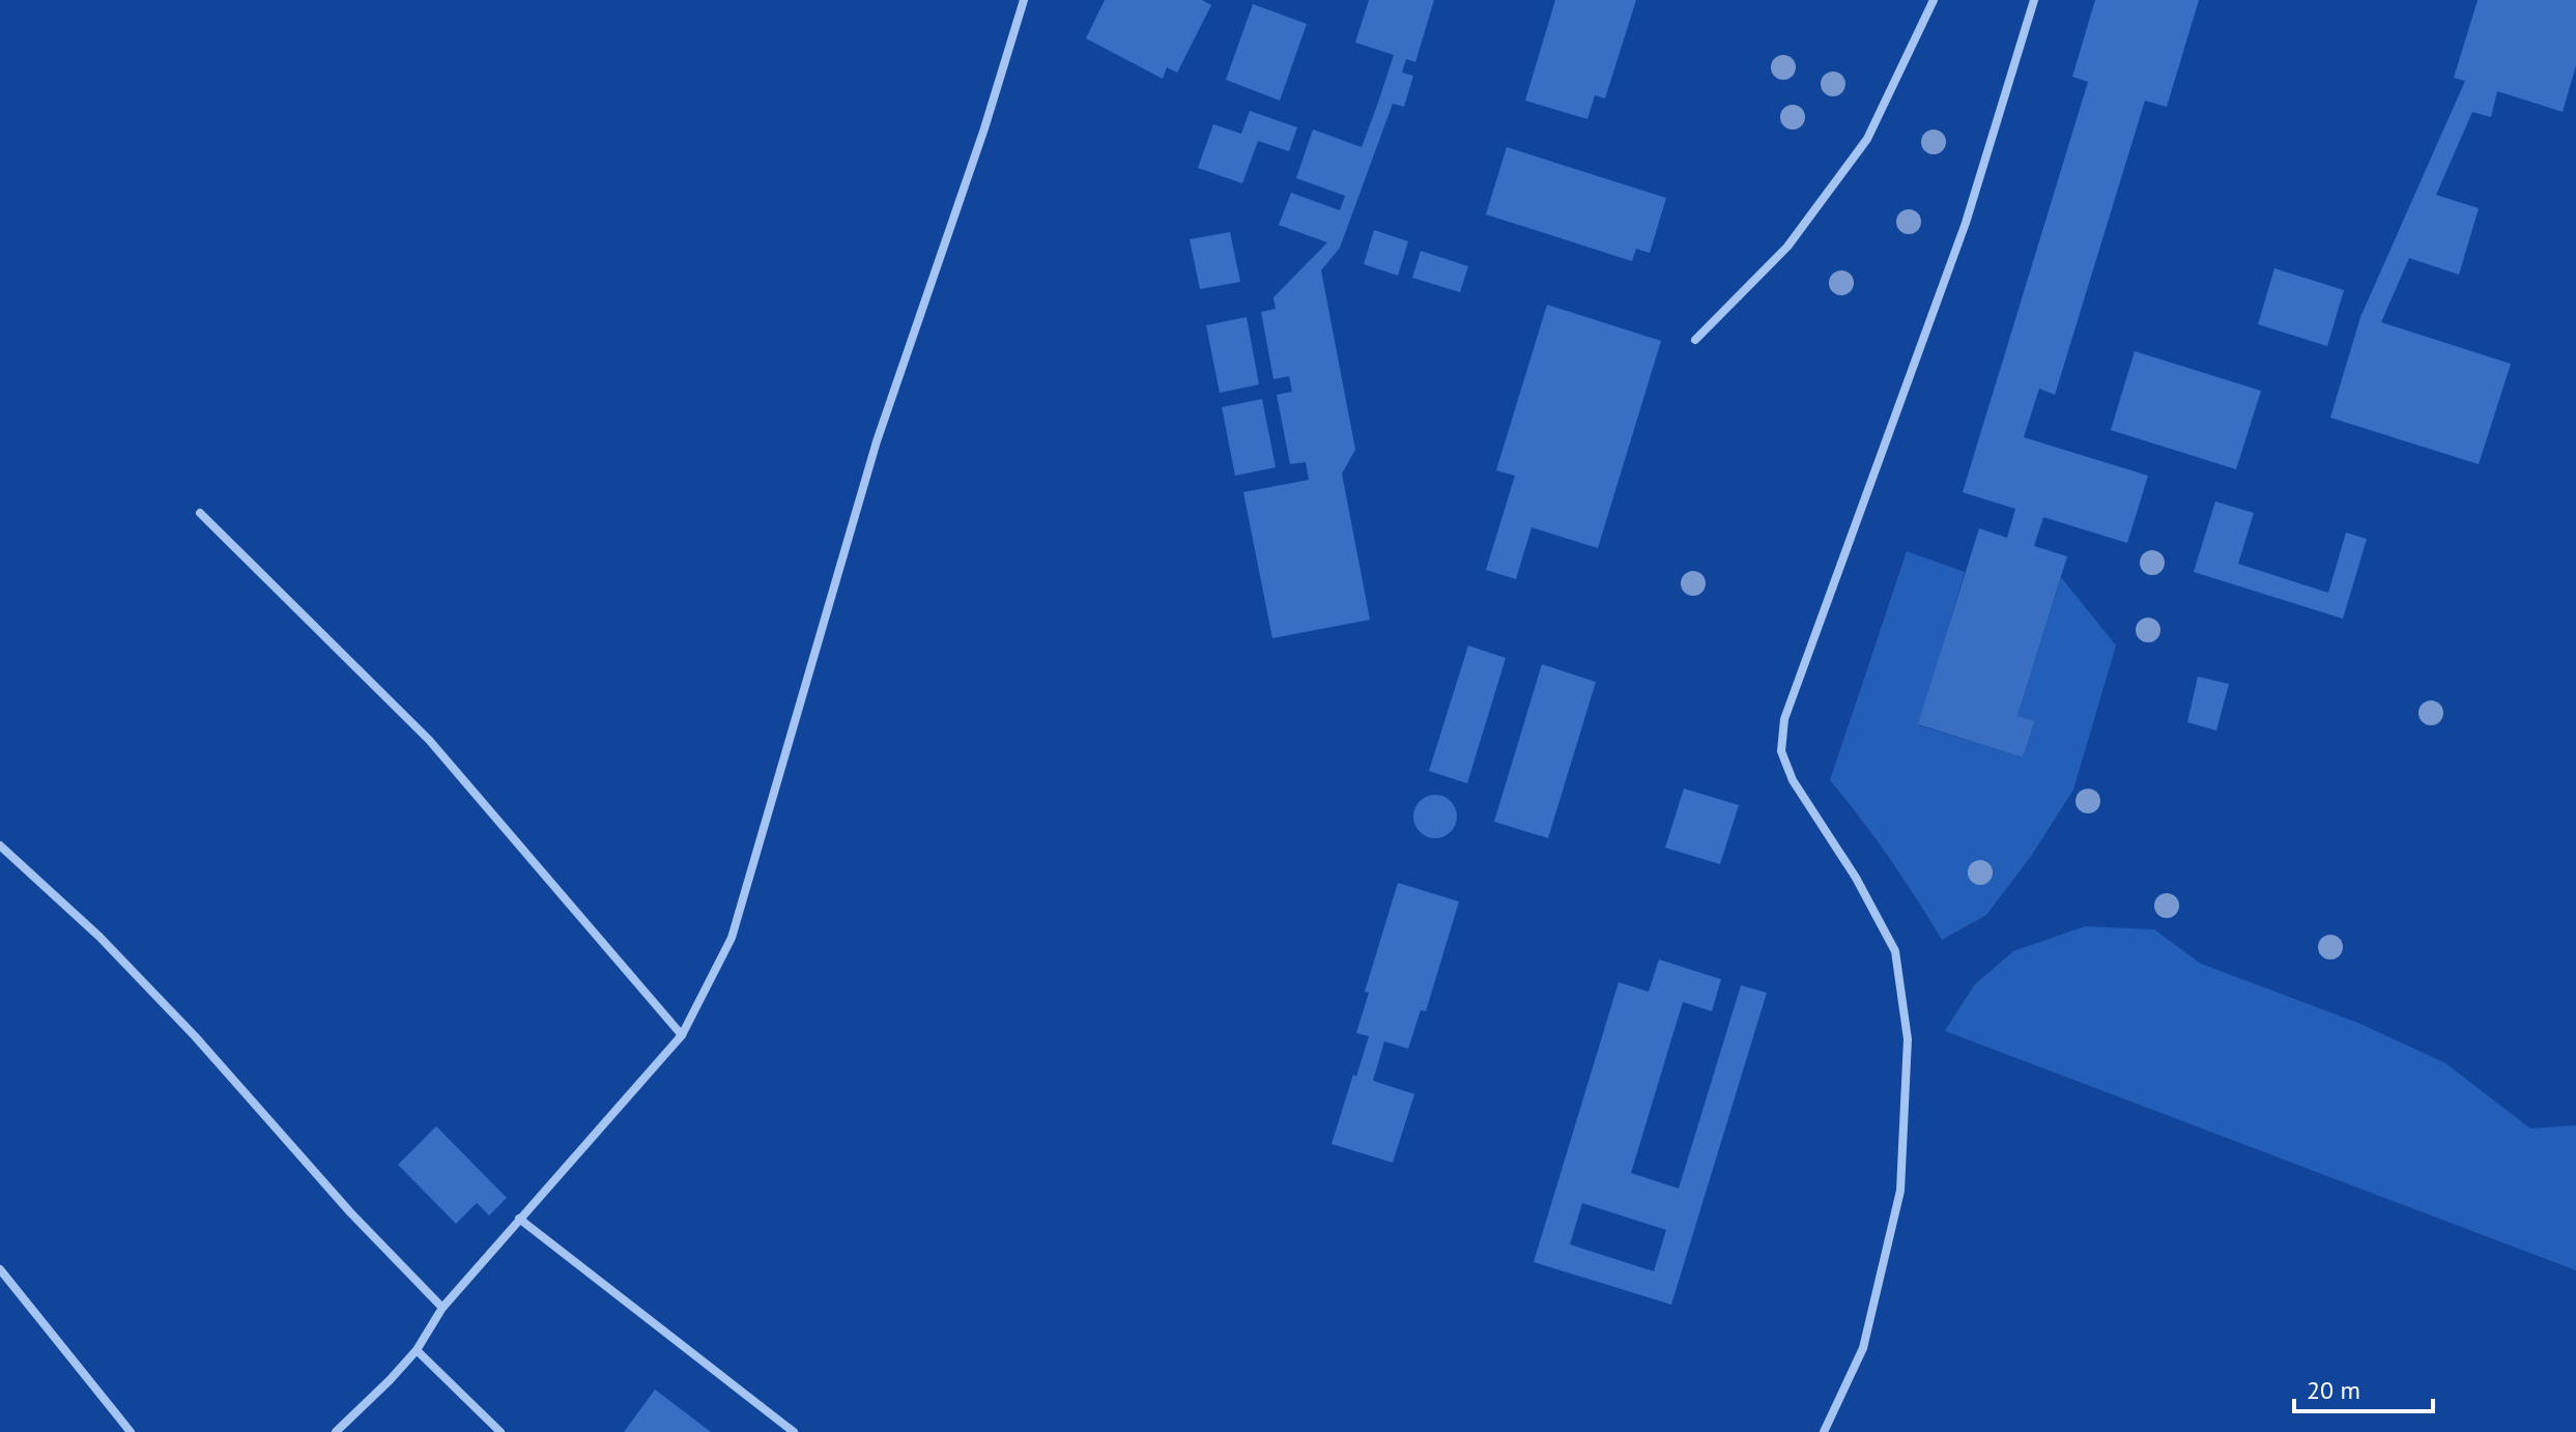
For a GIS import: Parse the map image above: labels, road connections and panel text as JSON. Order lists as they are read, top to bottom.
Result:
{
  "scale_bar": "20 m"
}
